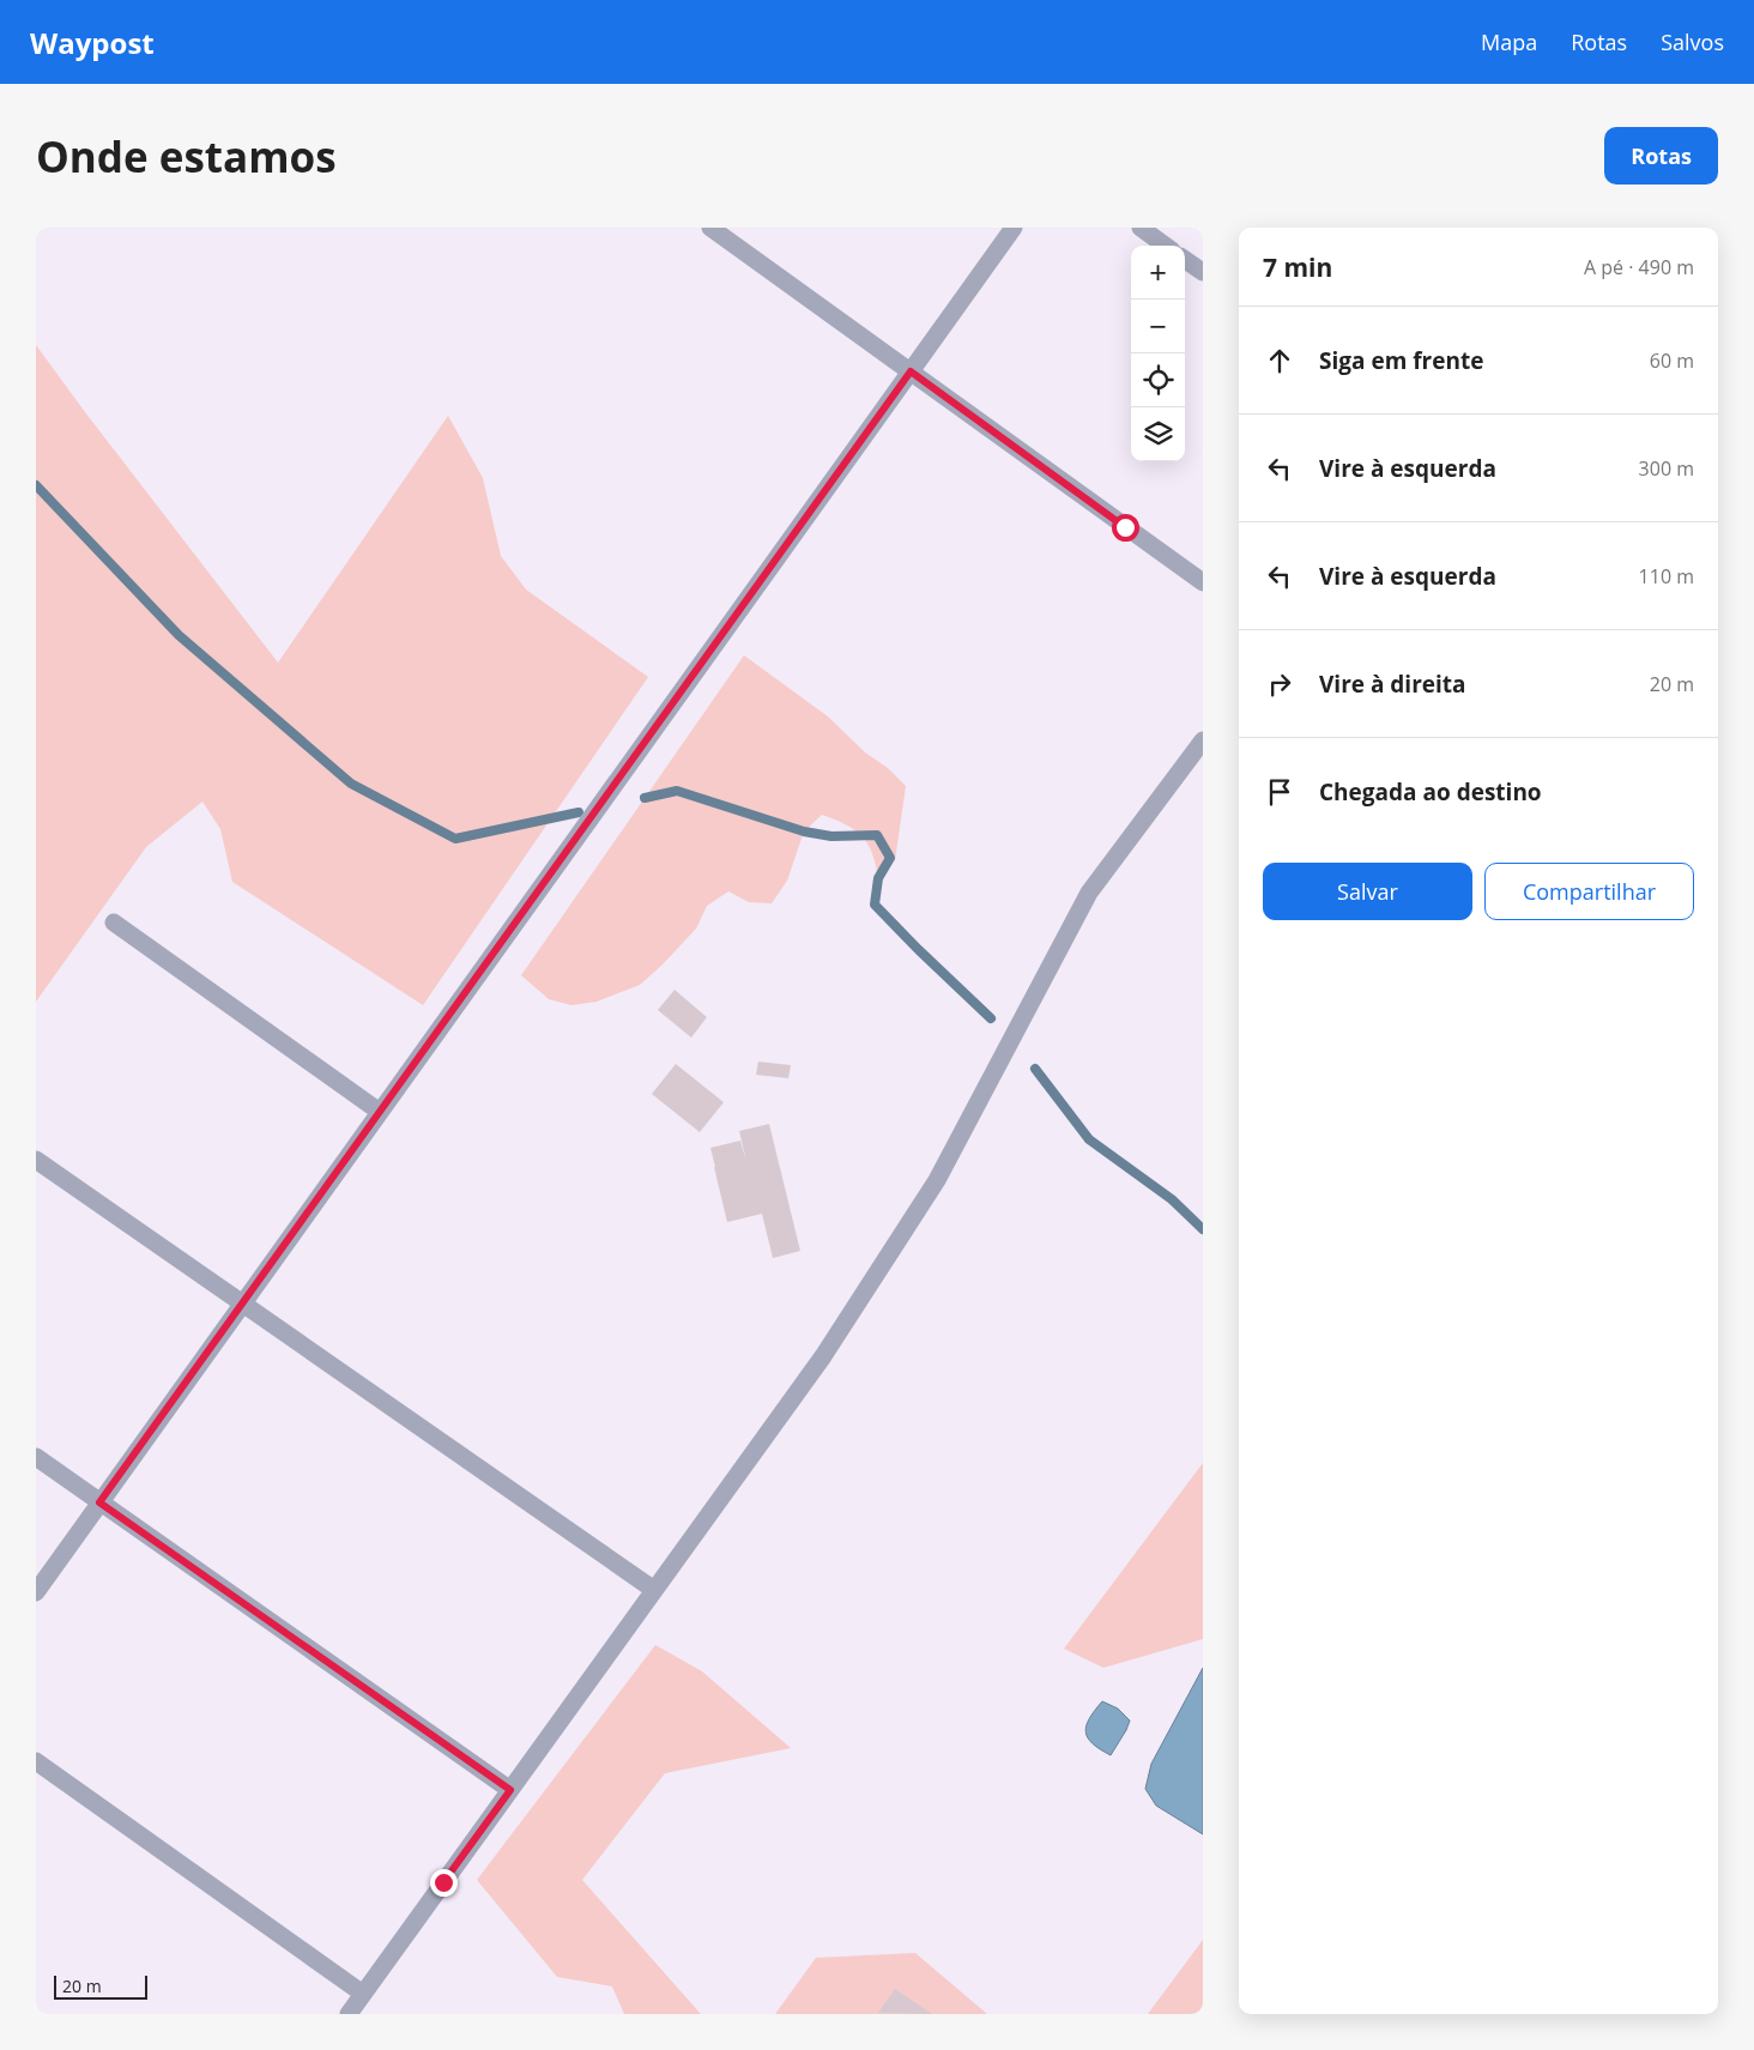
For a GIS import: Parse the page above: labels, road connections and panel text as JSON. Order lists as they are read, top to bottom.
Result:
{
  "scale_bar": "20 m",
  "page": {
    "header": "Waypost",
    "nav": ["Mapa", "Rotas", "Salvos"],
    "buttons": [
      "Rotas",
      ["Salvar", "Compartilhar"]
    ],
    "title": "Onde estamos",
    "heading": ["7 min", "A pé · 490 m"],
    "map_buttons": ["+", "−"],
    "list": [
      ["Siga em frente", "60 m"],
      ["Vire à esquerda", "300 m"],
      ["Vire à esquerda", "110 m"],
      ["Vire à direita", "20 m"],
      "Chegada ao destino"
    ],
    "scale": "20 m"
  }
}
